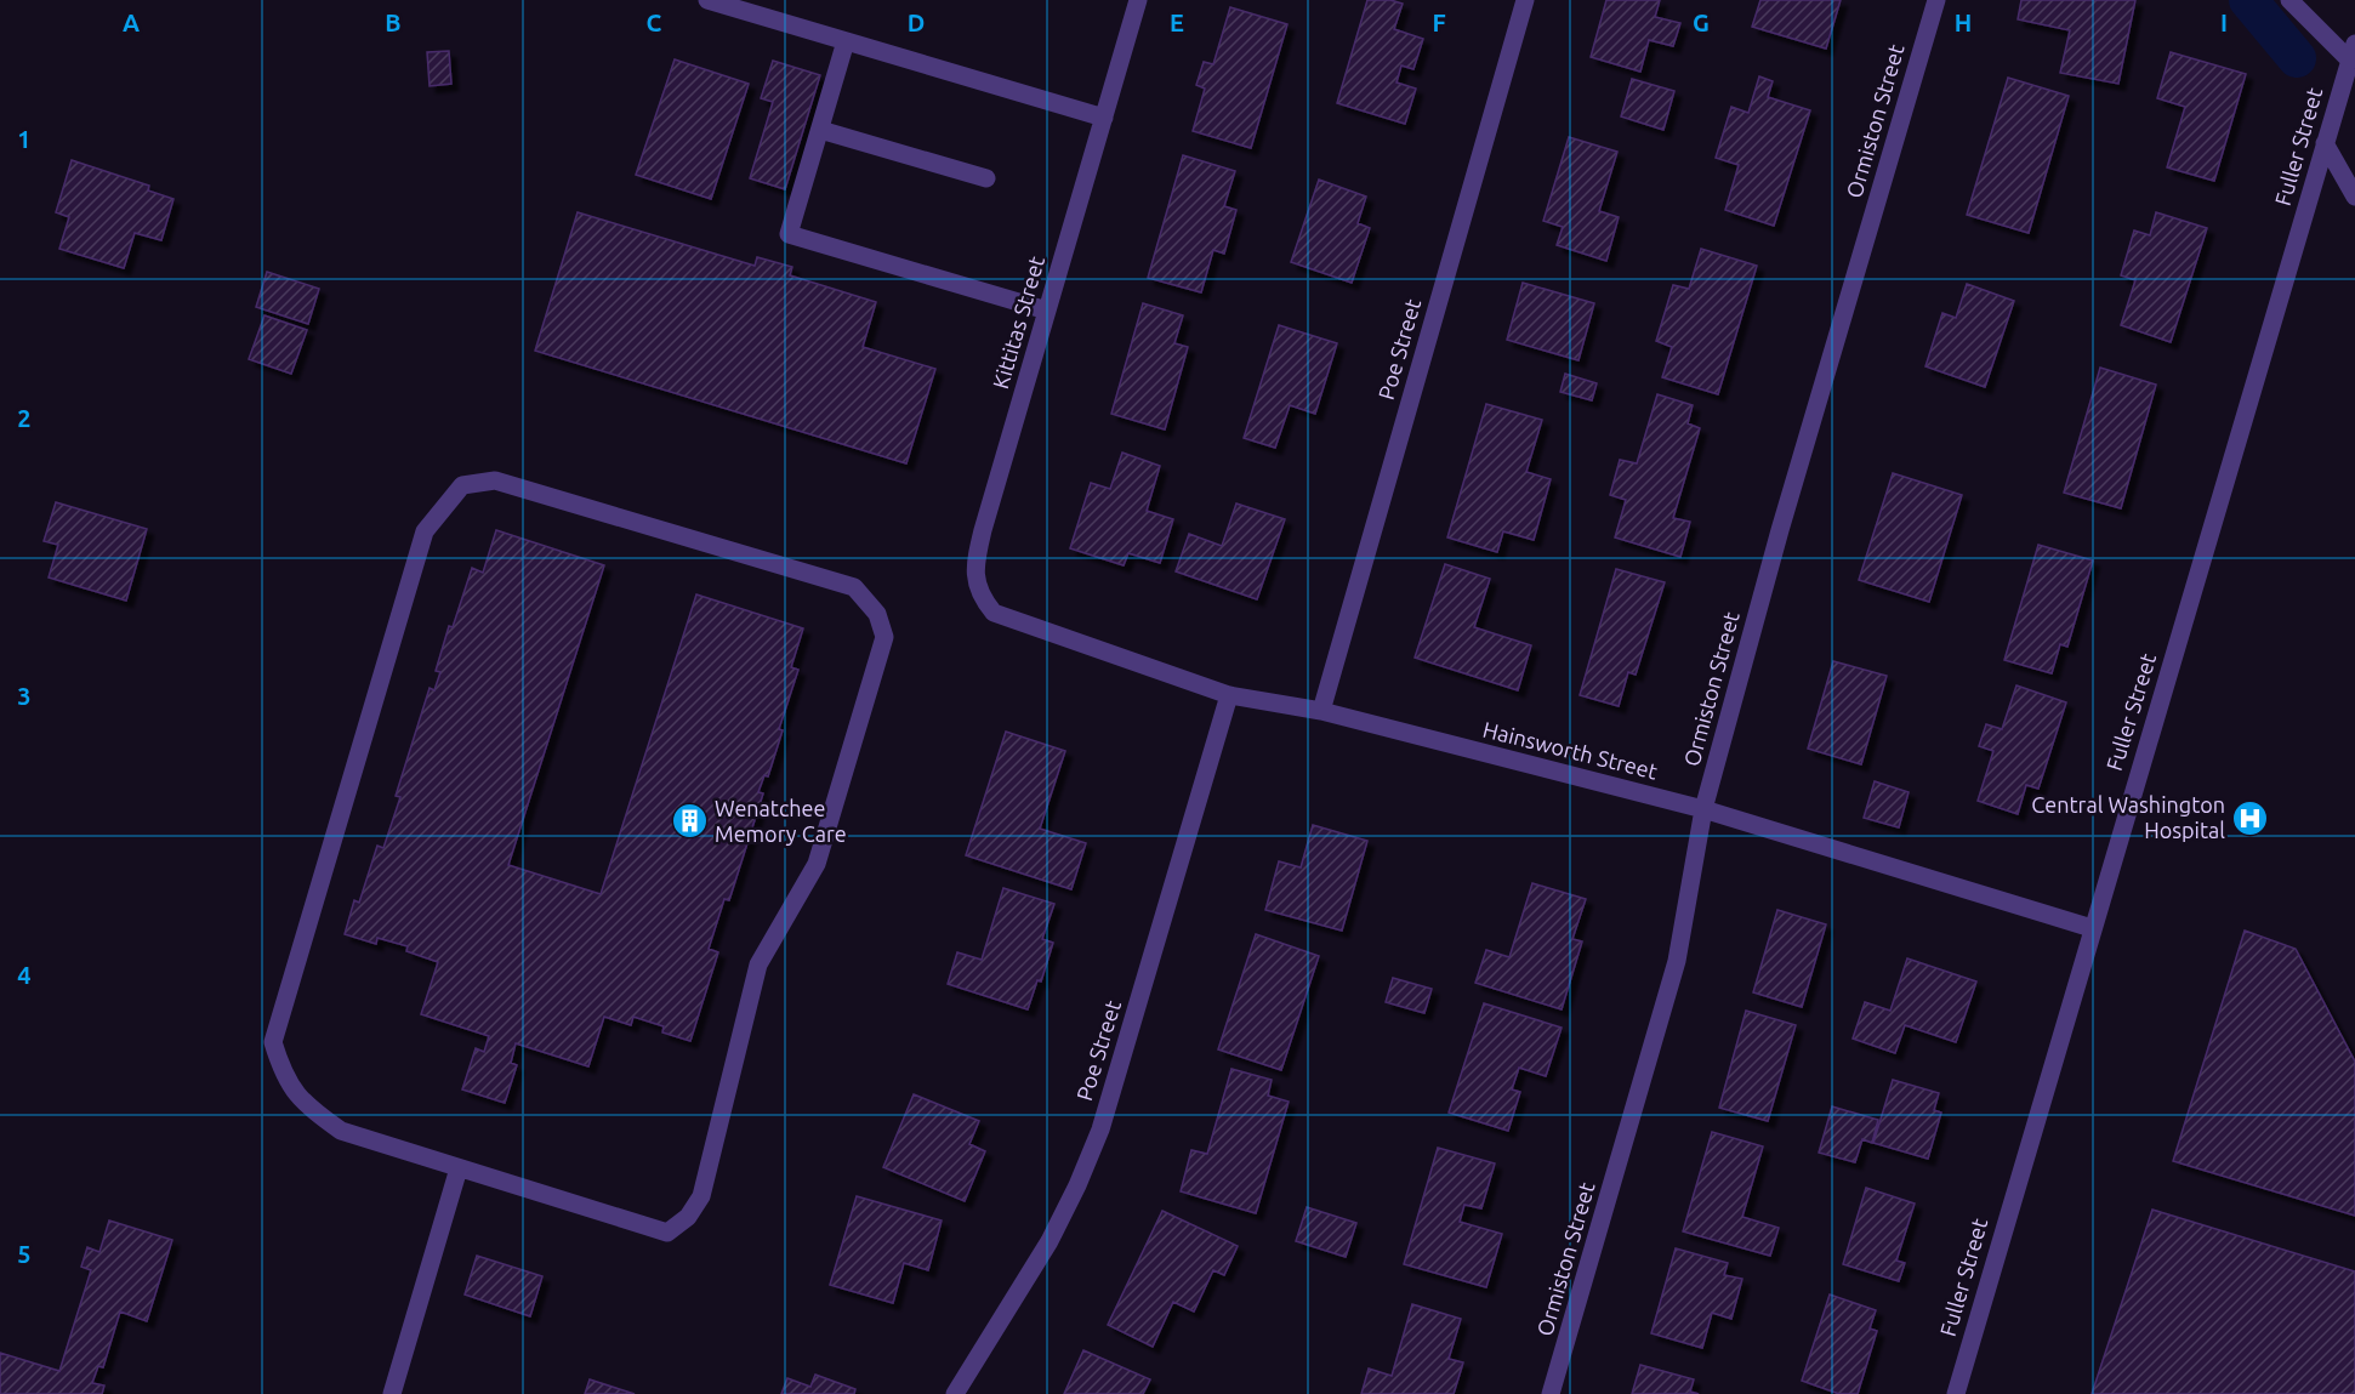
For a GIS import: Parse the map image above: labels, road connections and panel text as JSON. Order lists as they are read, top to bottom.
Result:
{
  "streets": {
    "street": [
      "Ormiston Street",
      "Fuller Street",
      "Kittitas Street",
      "Poe Street",
      "Hainsworth Street"
    ]
  },
  "crossings": [
    ["Ormiston Street", "Hainsworth Street"],
    ["Fuller Street", "Hainsworth Street"],
    ["Kittitas Street", "Hainsworth Street"],
    ["Poe Street", "Hainsworth Street"]
  ],
  "places": {
    "hospital": ["Central Washington Hospital"],
    "building": ["Wenatchee Memory Care"]
  },
  "grid": {
    "columns": [
      "A",
      "B",
      "C",
      "D",
      "E",
      "F",
      "G",
      "H",
      "I"
    ],
    "rows": [
      "1",
      "2",
      "3",
      "4",
      "5"
    ]
  }
}
